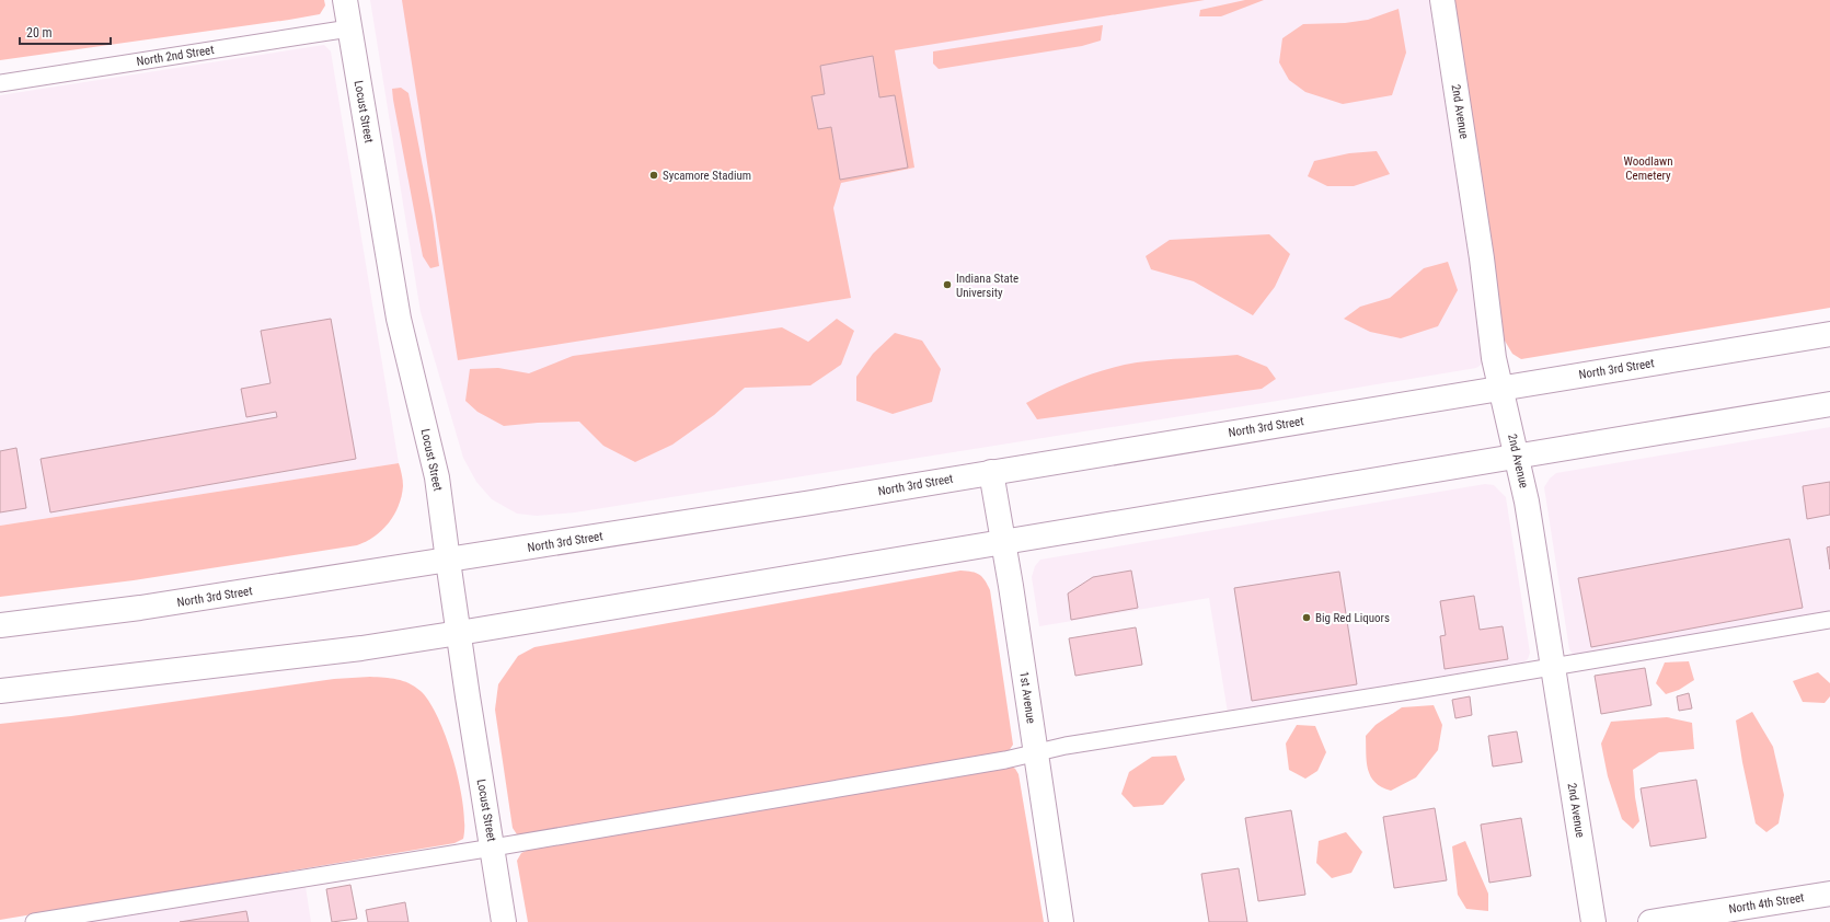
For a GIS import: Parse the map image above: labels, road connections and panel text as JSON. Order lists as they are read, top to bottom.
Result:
{
  "streets": {
    "main road": [
      "Locust Street",
      "2nd Avenue",
      "North 3rd Street",
      "1st Avenue",
      "North 4th Street"
    ],
    "lane": ["North 2nd Street"]
  },
  "crossings": [
    ["North 2nd Street", "Locust Street"],
    ["Locust Street", "North 3rd Street"],
    ["2nd Avenue", "North 3rd Street"],
    ["North 3rd Street", "1st Avenue"]
  ],
  "parks": ["Woodlawn Cemetery"],
  "places": ["Sycamore Stadium", "Indiana State University", "Big Red Liquors"],
  "scale_bar": "20 m"
}
